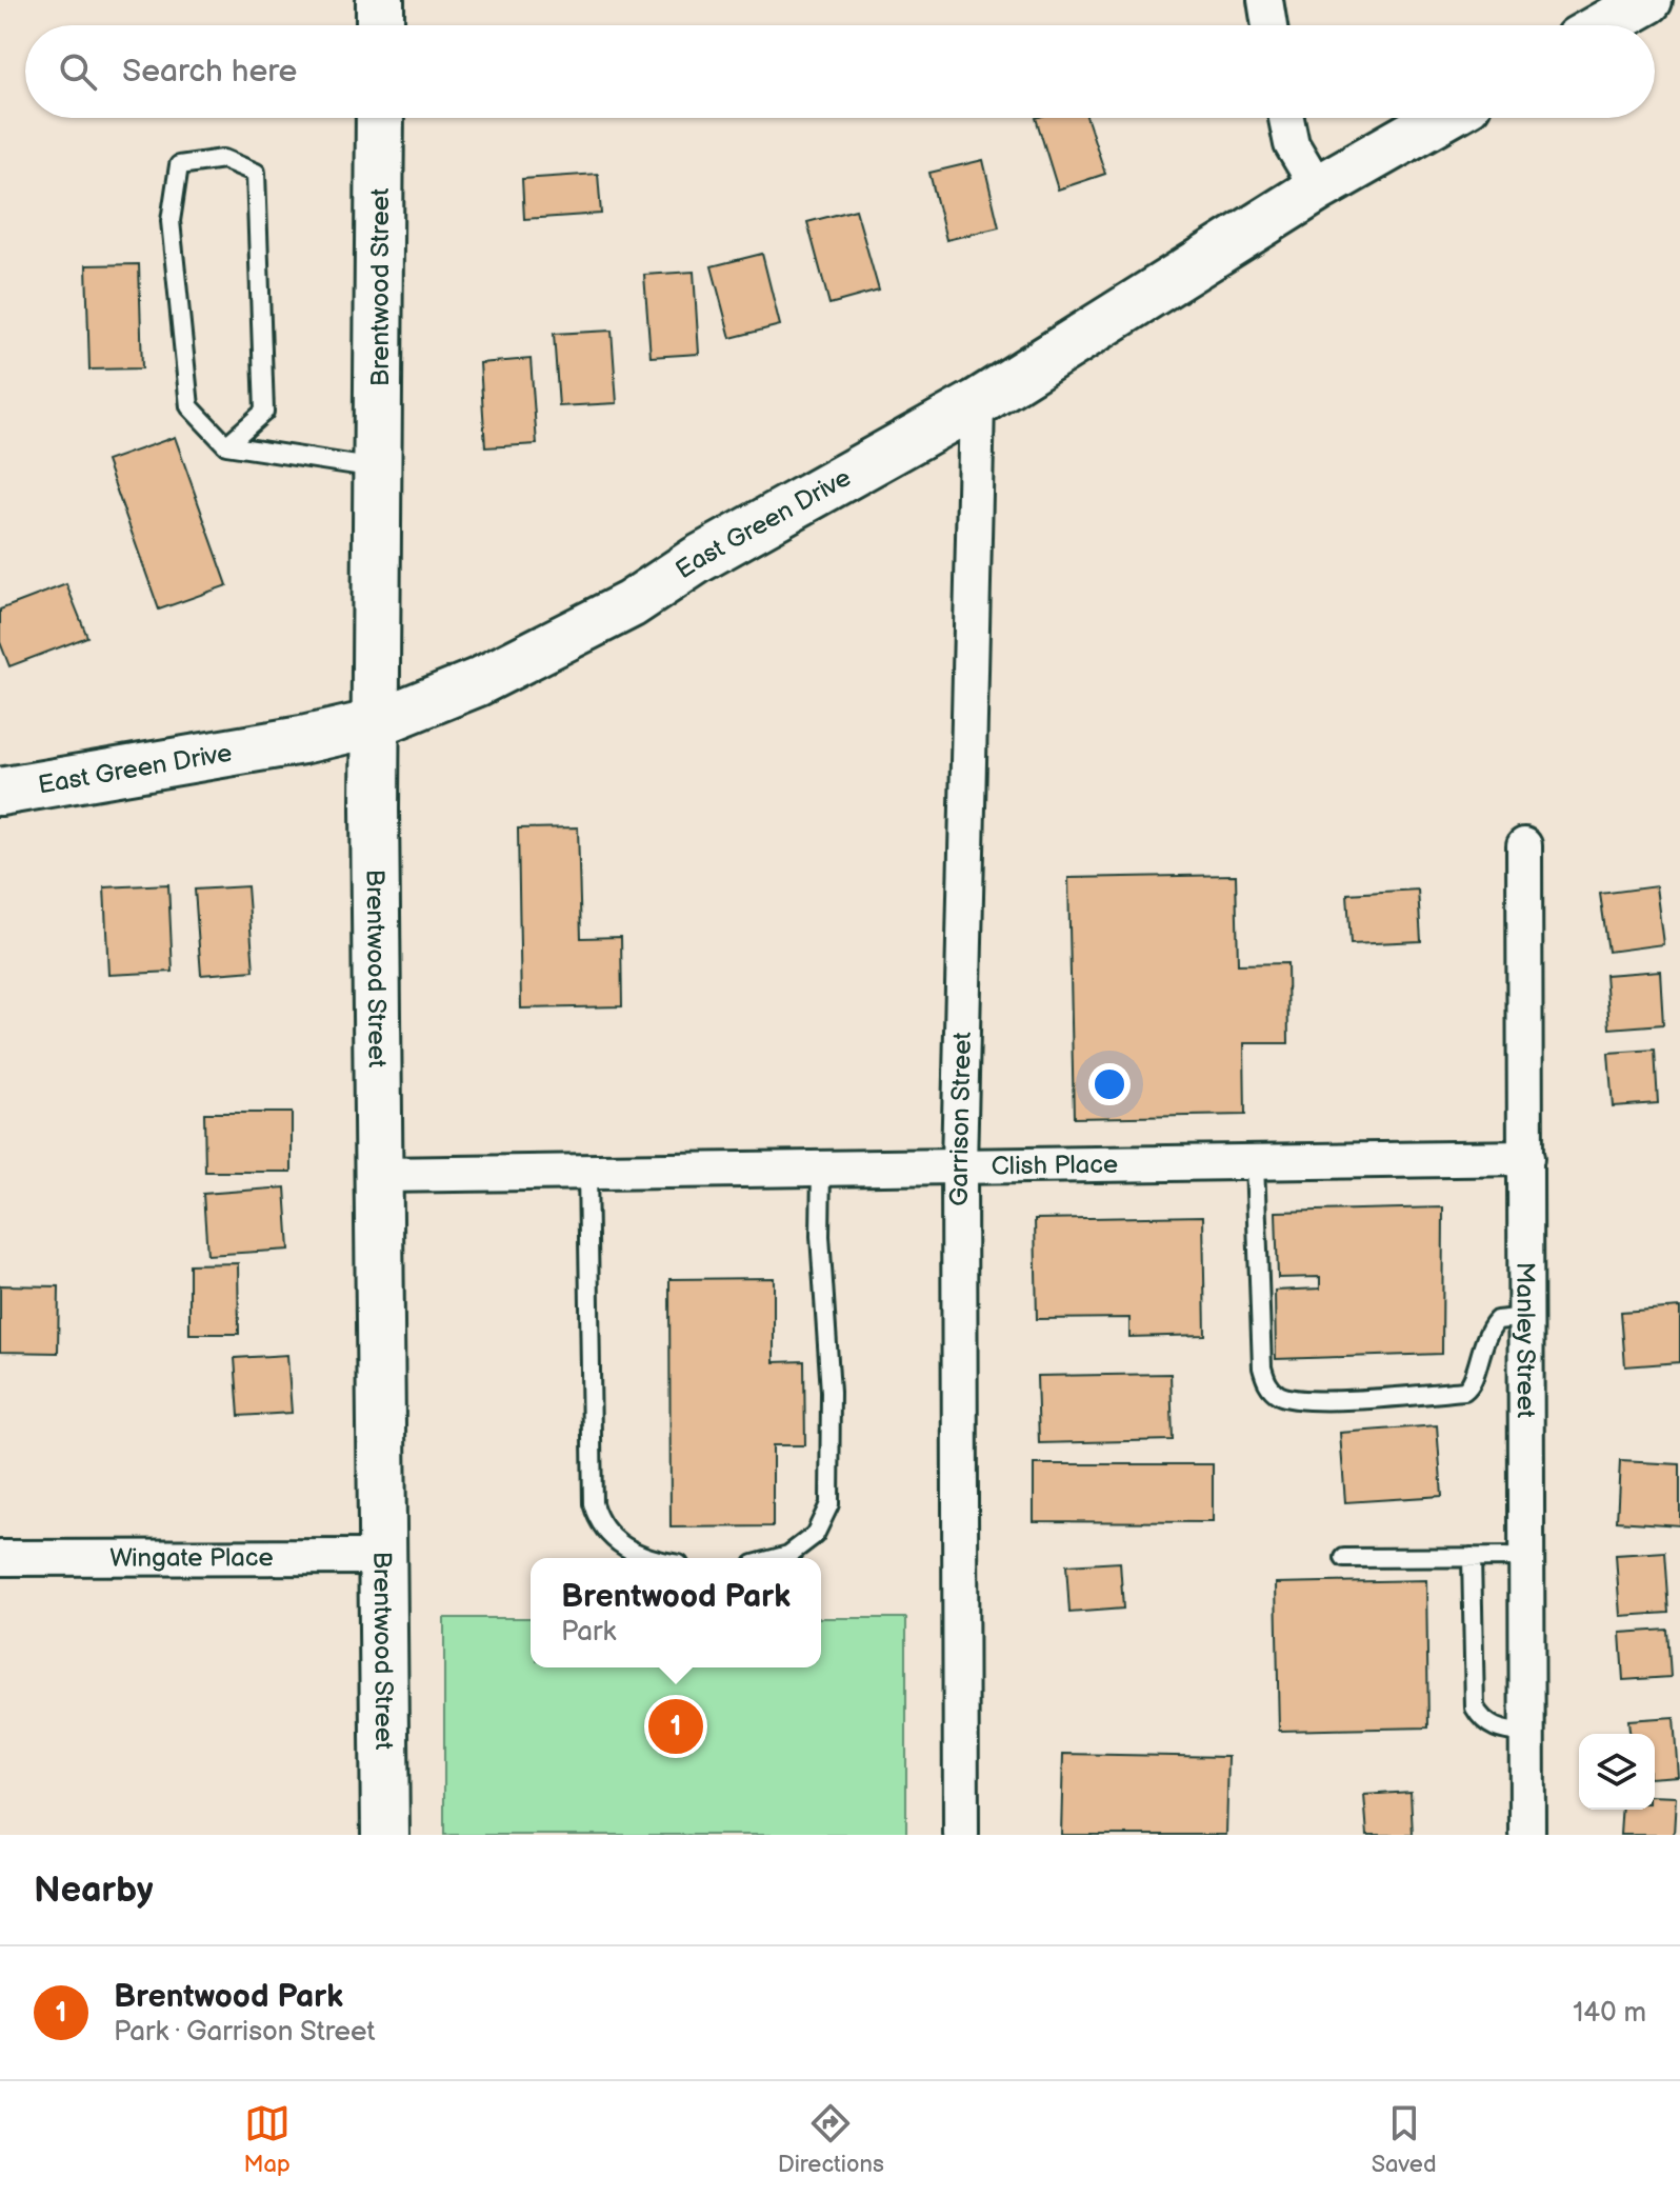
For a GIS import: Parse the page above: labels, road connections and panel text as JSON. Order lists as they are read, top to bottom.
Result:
{
  "streets": {
    "main road": ["Brentwood Street", "East Green Drive"],
    "street": [
      "Garrison Street",
      "Clish Place",
      "Manley Street",
      "Wingate Place"
    ]
  },
  "crossings": [
    ["Brentwood Street", "East Green Drive"],
    ["Brentwood Street", "Clish Place"],
    ["Brentwood Street", "Wingate Place"],
    ["East Green Drive", "Garrison Street"],
    ["Garrison Street", "Clish Place"],
    ["Clish Place", "Manley Street"]
  ],
  "page": {
    "search": "Search here",
    "popup": ["Brentwood Park", "Park"],
    "pins": "1",
    "heading": "Nearby",
    "list": [
      {
        "mark": "1",
        "name": "Brentwood Park",
        "note": "Park · Garrison Street",
        "value": "140 m"
      }
    ],
    "nav": ["Map", "Directions", "Saved"]
  }
}
